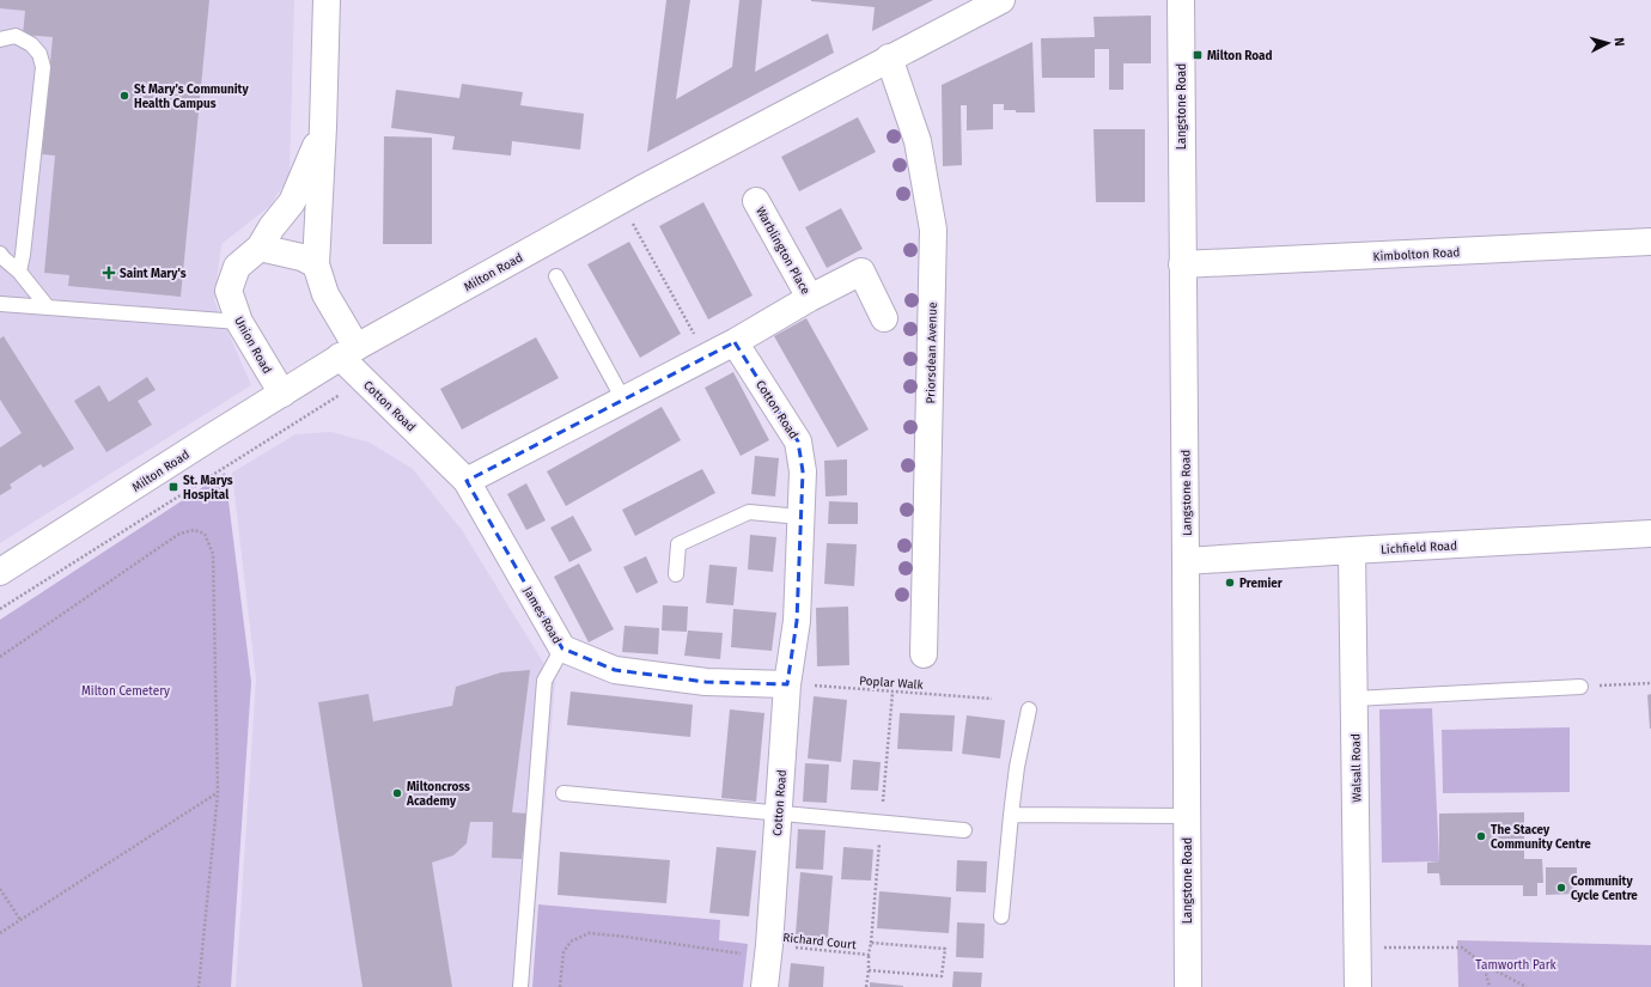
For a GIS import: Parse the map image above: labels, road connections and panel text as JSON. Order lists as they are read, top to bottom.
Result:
{
  "streets": {
    "street": [
      "Langstone Road",
      "Warblington Place",
      "Kimbolton Road",
      "Milton Road",
      "Union Road",
      "Priorsdean Avenue",
      "Cotton Road",
      "Lichfield Road",
      "James Road",
      "Walsall Road"
    ],
    "path": ["Poplar Walk", "Richard Court"]
  },
  "crossings": [
    ["Langstone Road", "Kimbolton Road"],
    ["Langstone Road", "Lichfield Road"],
    ["Warblington Place", "Cotton Road"],
    ["Milton Road", "Union Road"],
    ["Milton Road", "Priorsdean Avenue"],
    ["Milton Road", "Cotton Road"],
    ["Union Road", "Cotton Road"],
    ["Cotton Road", "James Road"],
    ["Cotton Road", "Poplar Walk"],
    ["Cotton Road", "Richard Court"],
    ["Lichfield Road", "Walsall Road"],
    ["James Road", "Poplar Walk"]
  ],
  "parks": ["Milton Cemetery", "Tamworth Park"],
  "places": {
    "transit": ["Milton Road", "St. Marys Hospital"],
    "other": [
      "St Mary’s Community Health Campus",
      "Premier",
      "Miltoncross Academy",
      "The Stacey Community Centre",
      "Community Cycle Centre"
    ],
    "health": ["Saint Mary's"]
  },
  "north": "right"
}
